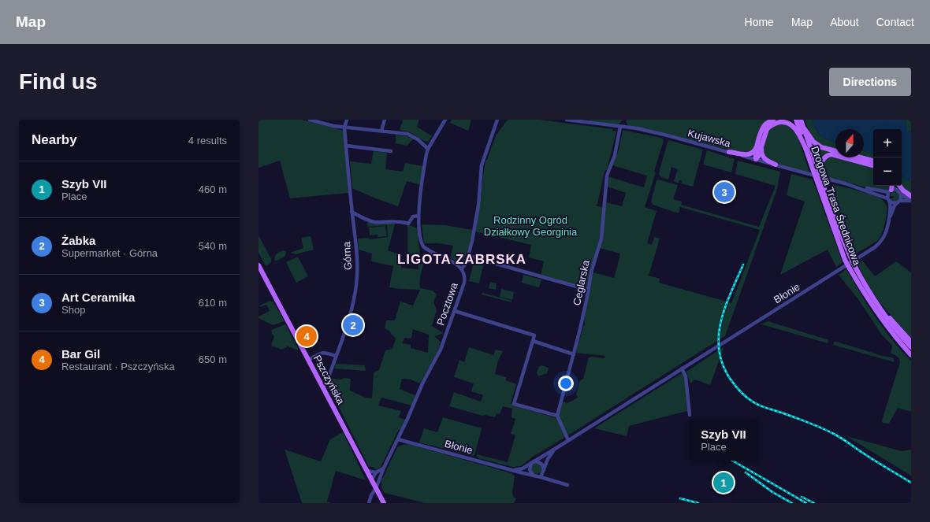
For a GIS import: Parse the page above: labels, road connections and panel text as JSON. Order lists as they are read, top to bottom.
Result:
{
  "streets": {
    "main road": ["Drogowa Trasa Średnicowa", "Pszczyńska"],
    "street": [
      "Kujawska",
      "Górna",
      "Ceglarska",
      "Błonie",
      "Pocztowa"
    ]
  },
  "crossings": [
    ["Kujawska", "Ceglarska"],
    ["Kujawska", "Błonie"],
    ["Górna", "Pszczyńska"],
    ["Błonie", "Pocztowa"],
    ["Pocztowa", "Pszczyńska"]
  ],
  "districts": ["LIGOTA ZABRSKA"],
  "parks": ["Rodzinny Ogród Działkowy Georginia"],
  "north": "top",
  "page": {
    "header": "Map",
    "nav": [
      "Home",
      "Map",
      "About",
      "Contact"
    ],
    "buttons": "Directions",
    "title": "Find us",
    "heading": ["Nearby", "4 results"],
    "map_buttons": ["+", "−"],
    "list": [
      {
        "mark": "1",
        "name": "Szyb VII",
        "note": "Place",
        "value": "460 m"
      },
      {
        "mark": "2",
        "name": "Żabka",
        "note": "Supermarket · Górna",
        "value": "540 m"
      },
      {
        "mark": "3",
        "name": "Art Ceramika",
        "note": "Shop",
        "value": "610 m"
      },
      {
        "mark": "4",
        "name": "Bar Gil",
        "note": "Restaurant · Pszczyńska",
        "value": "650 m"
      }
    ],
    "pins": [
      "3",
      "2",
      "4",
      "1"
    ],
    "popup": ["Szyb VII", "Place"]
  }
}
